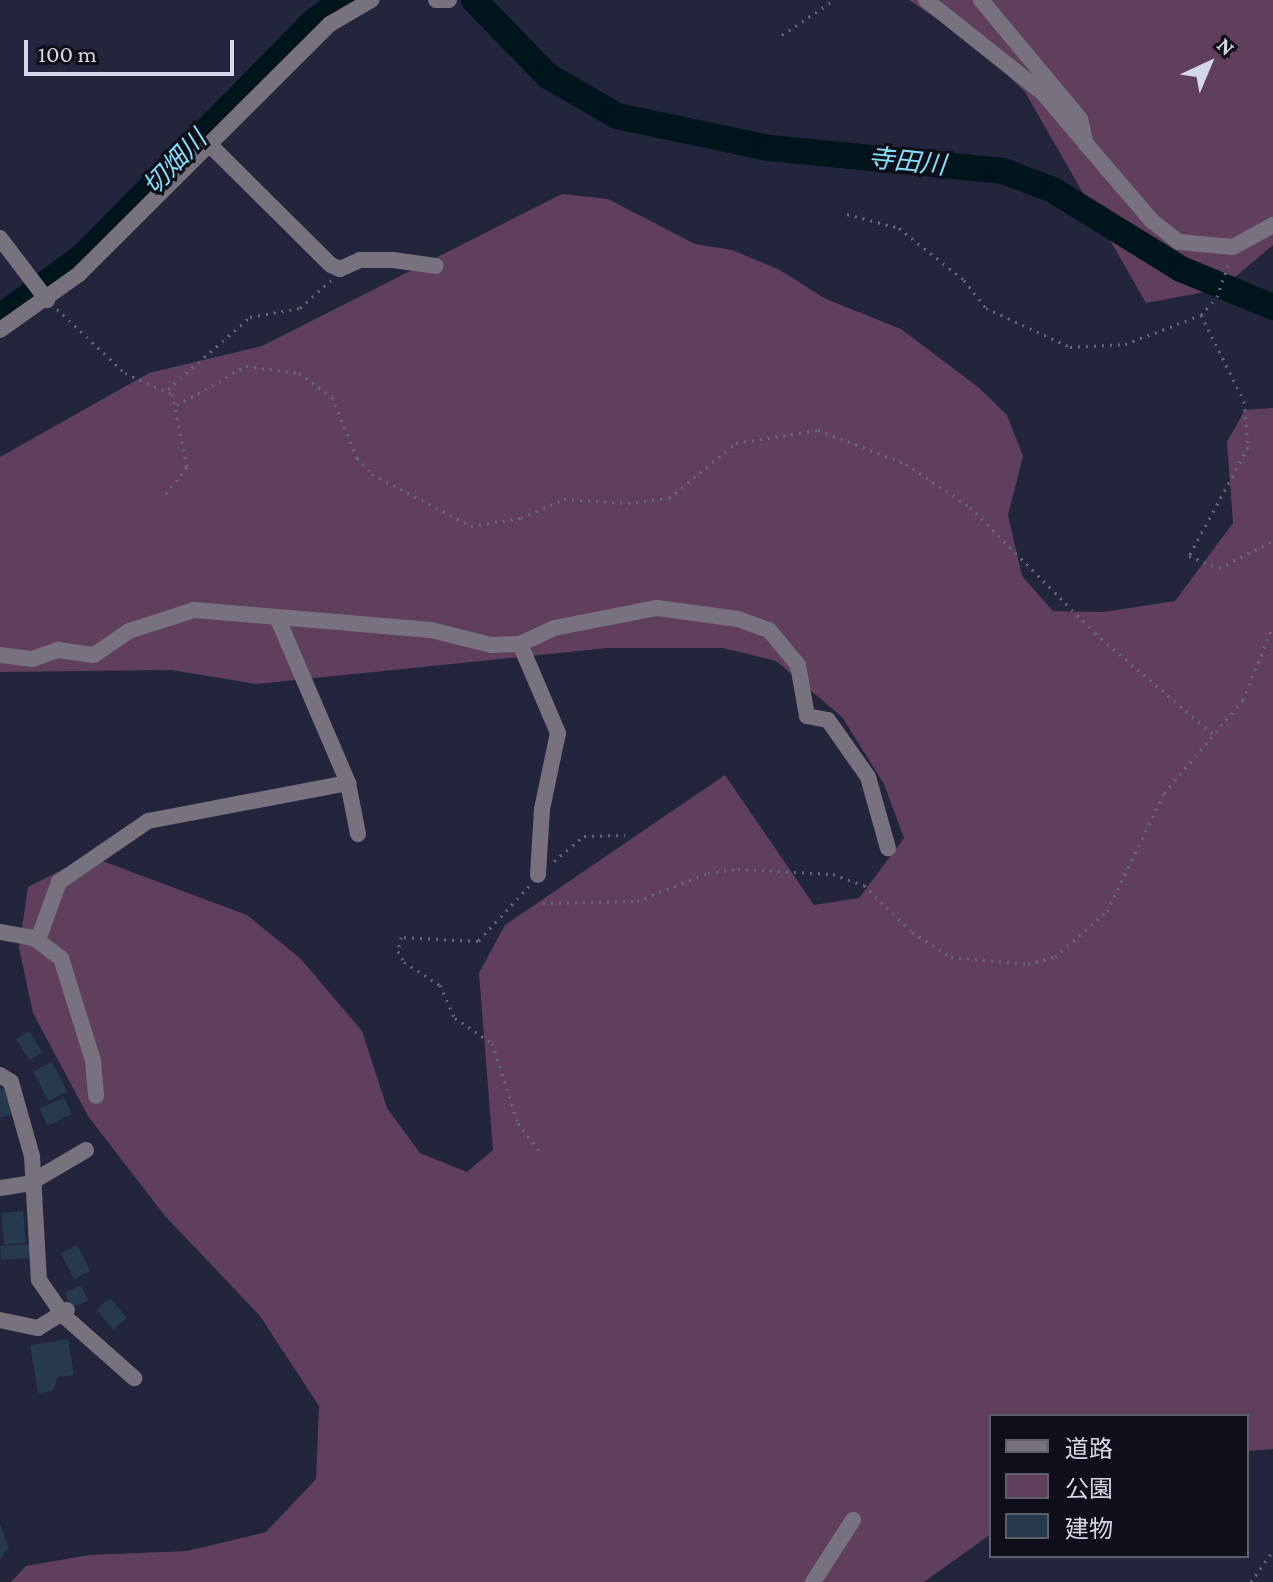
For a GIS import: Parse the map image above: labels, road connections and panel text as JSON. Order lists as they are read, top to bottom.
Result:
{
  "water": ["寺田川", "切畑川"],
  "legend": ["道路", "公園", "建物"],
  "scale_bar": "100 m",
  "north": "top right"
}
